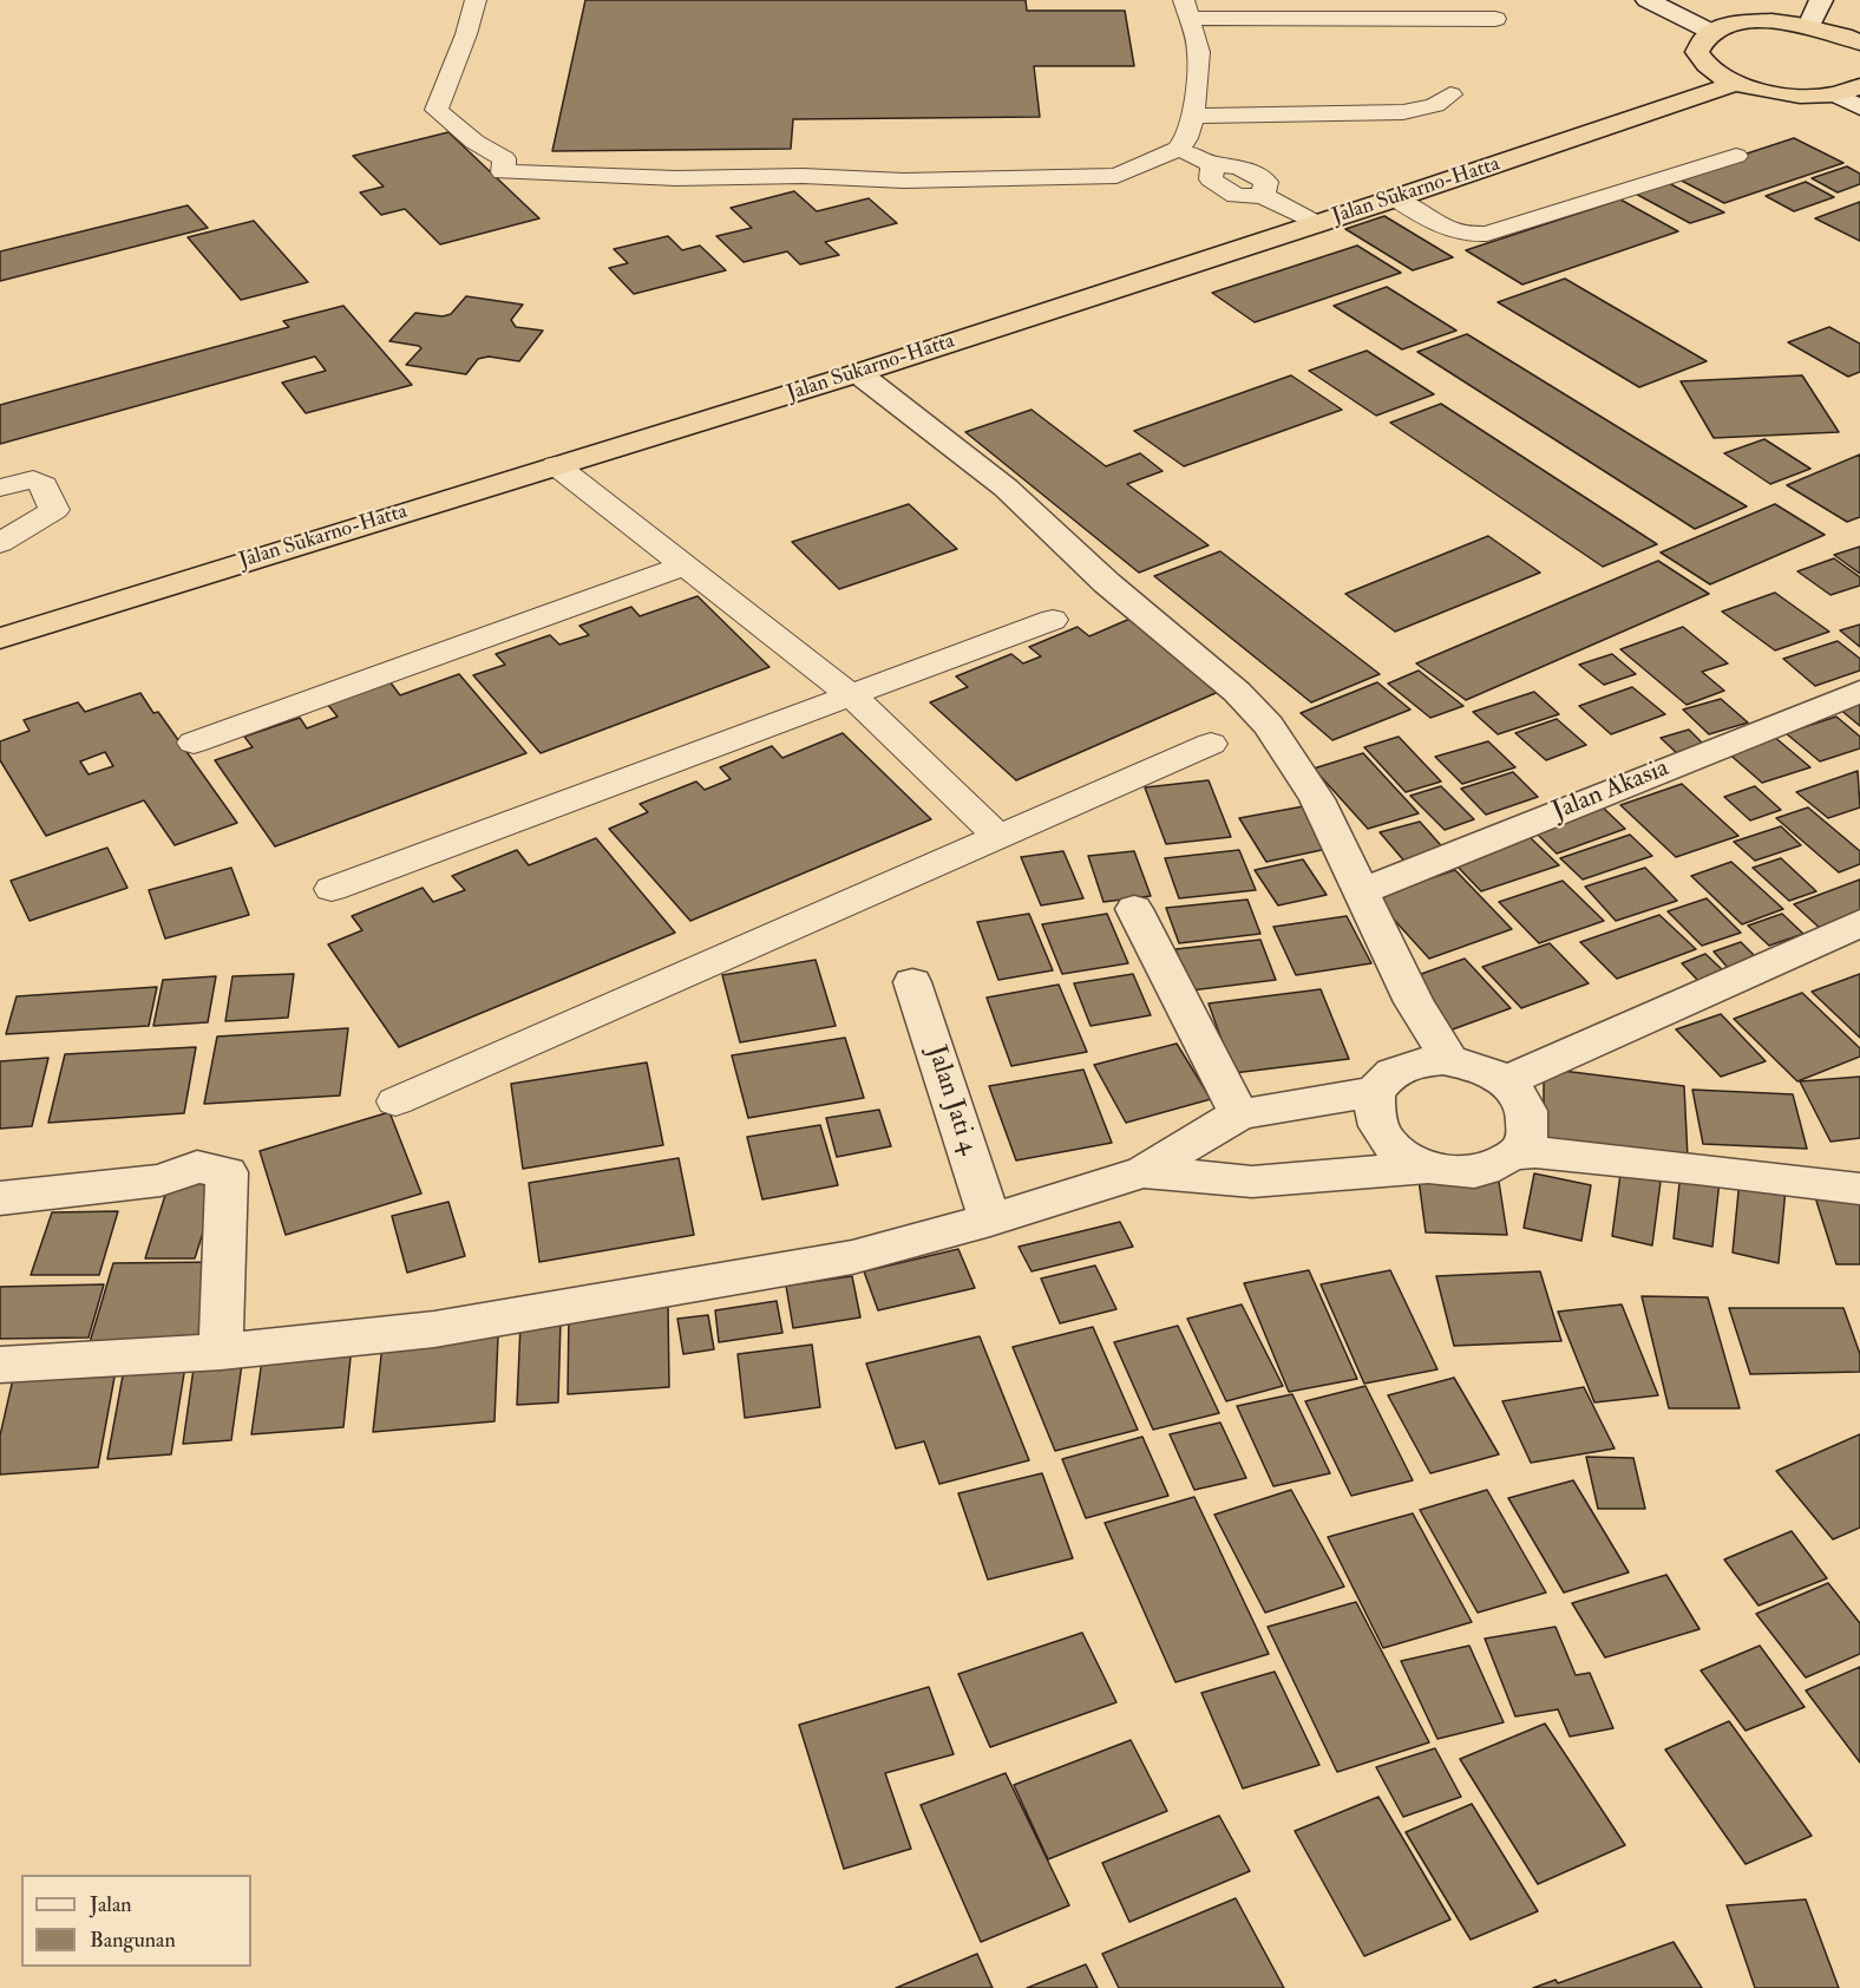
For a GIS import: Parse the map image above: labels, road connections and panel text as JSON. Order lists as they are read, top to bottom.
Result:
{
  "streets": {
    "highway": ["Jalan Sukarno-Hatta"],
    "street": ["Jalan Akasia", "Jalan Jati 4"]
  },
  "legend": ["Jalan", "Bangunan"]
}
